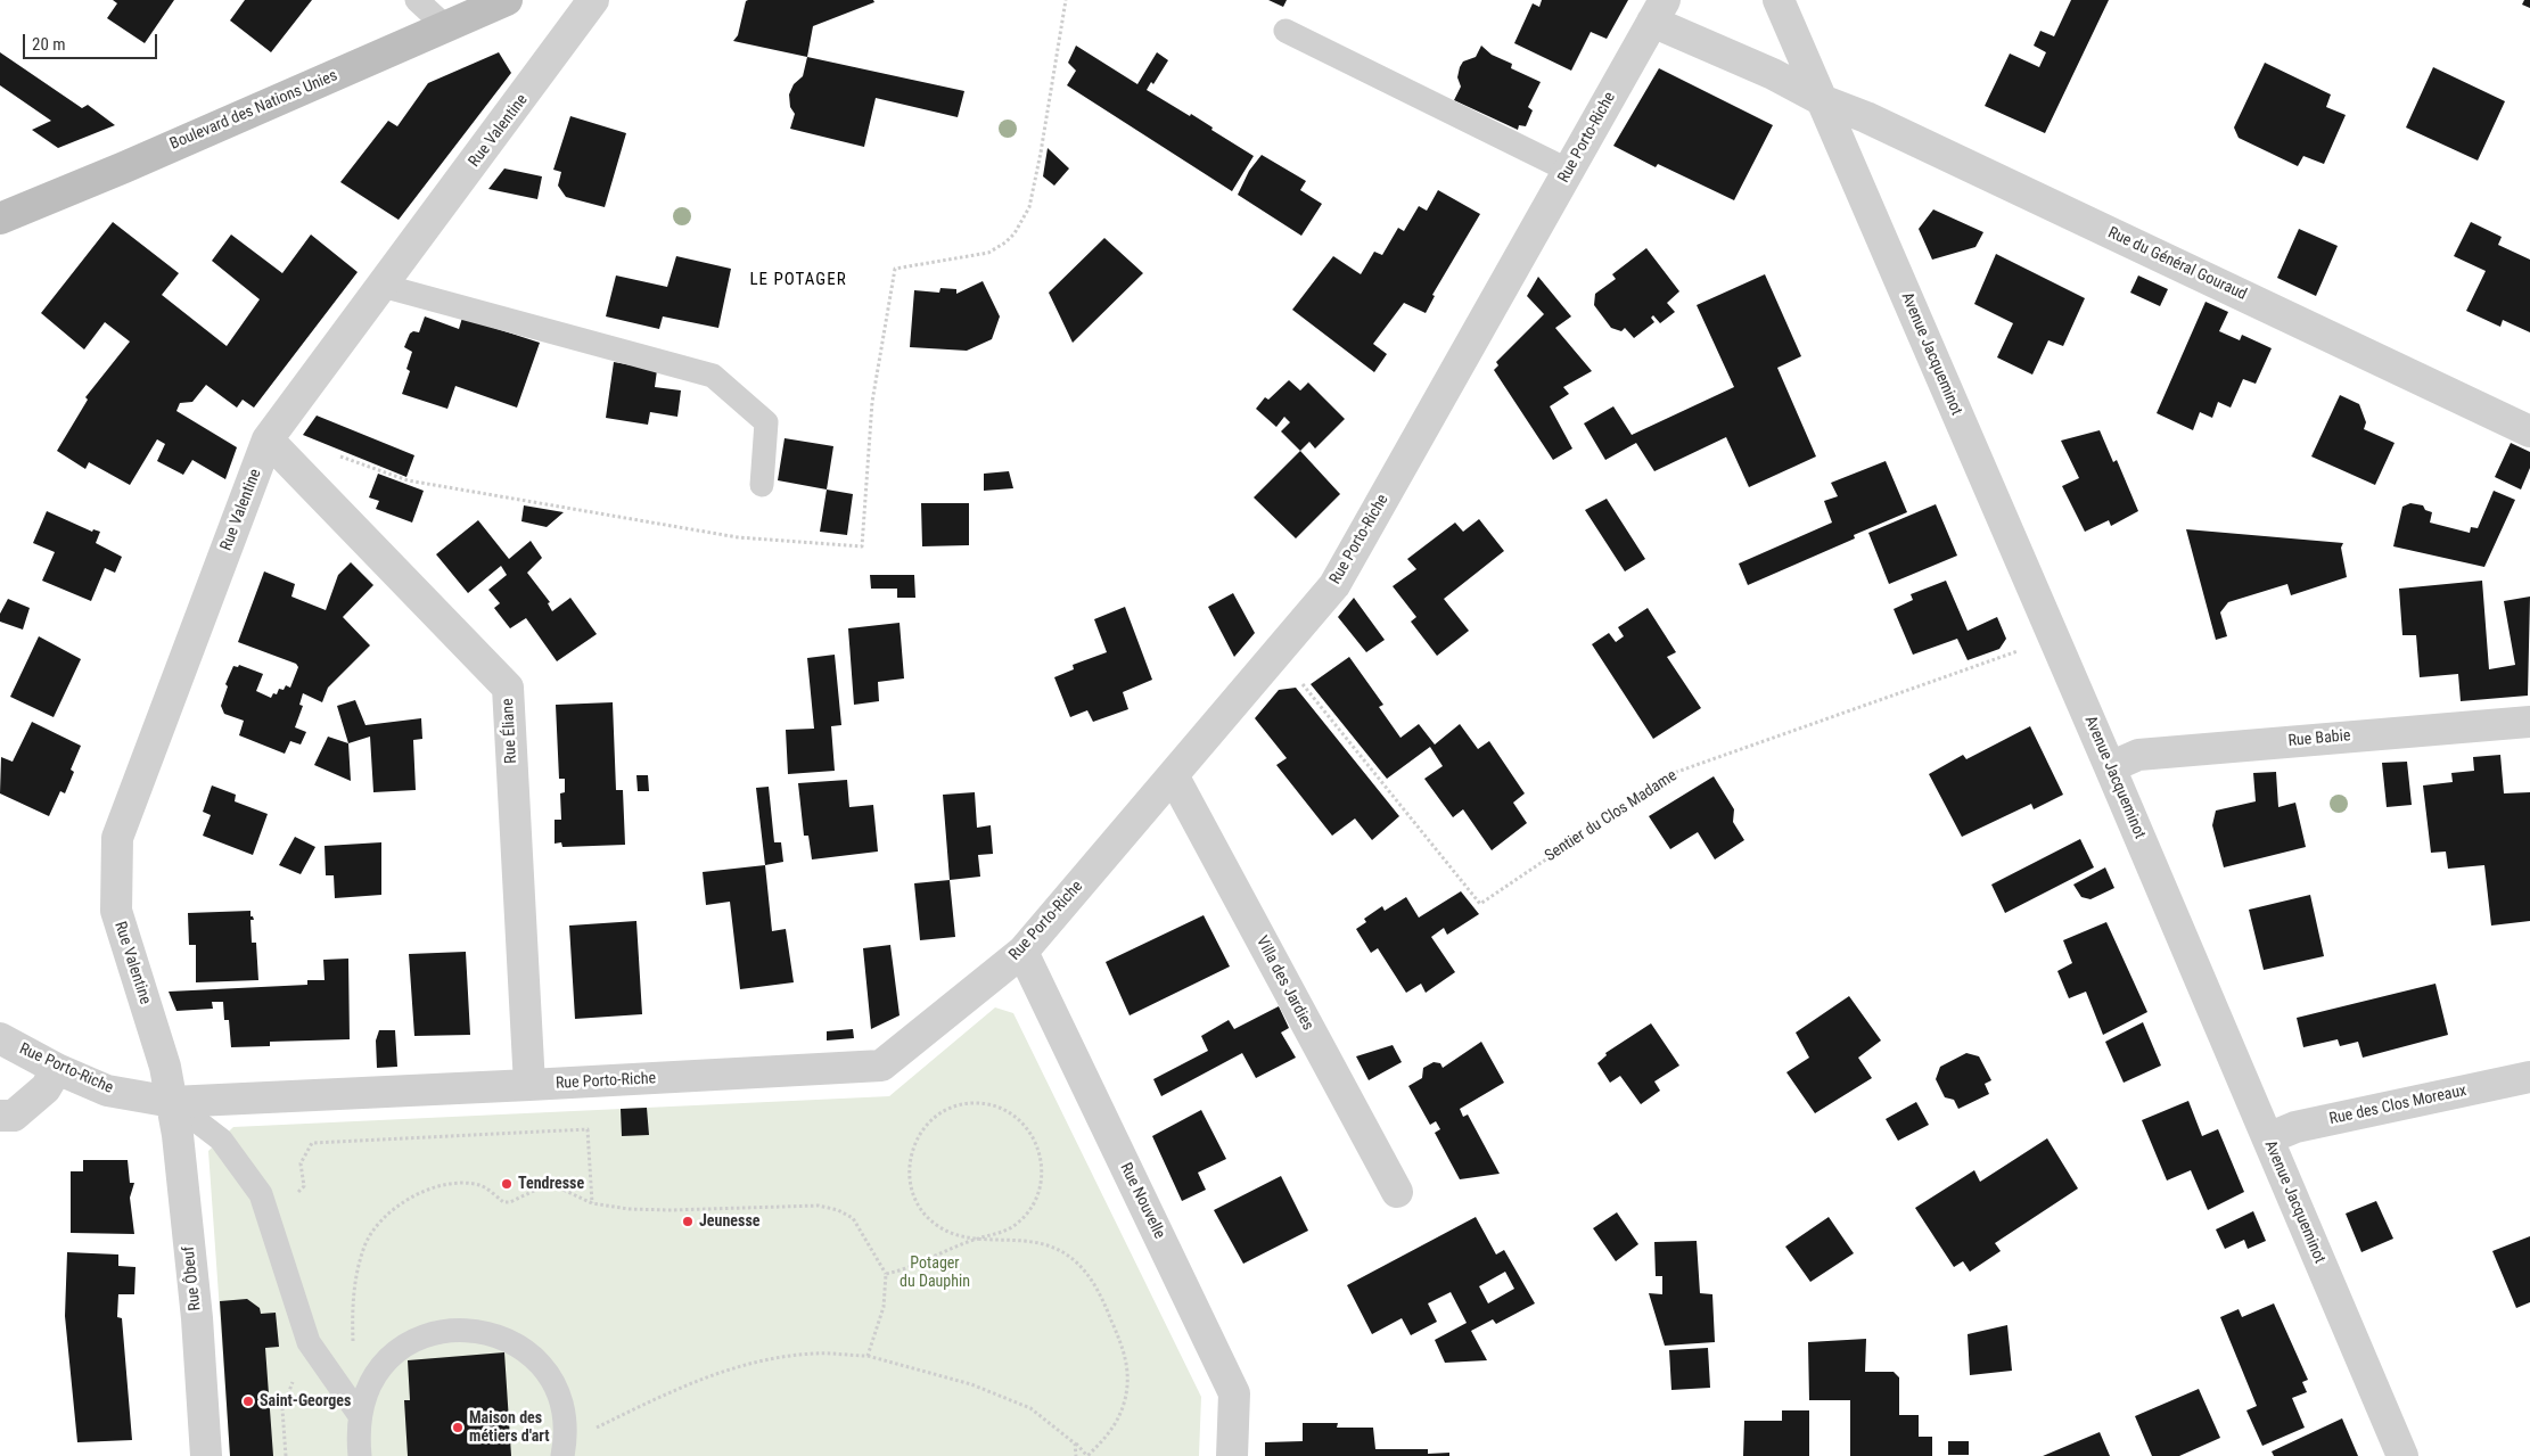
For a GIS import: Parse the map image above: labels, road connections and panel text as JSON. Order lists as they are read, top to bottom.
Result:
{
  "streets": {
    "main road": ["Boulevard des Nations Unies"],
    "street": [
      "Rue Valentine",
      "Rue Porto-Riche",
      "Rue du Général Gouraud",
      "Avenue Jacqueminot",
      "Rue Éliane",
      "Rue Babie",
      "Villa des Jardies",
      "Rue des Clos Moreaux",
      "Rue Nouvelle",
      "Rue Ôbeuf"
    ],
    "path": ["Sentier du Clos Madame"]
  },
  "crossings": [
    ["Rue Valentine", "Rue Porto-Riche"],
    ["Rue Valentine", "Rue Éliane"],
    ["Rue Valentine", "Rue Ôbeuf"],
    ["Rue Porto-Riche", "Rue Éliane"],
    ["Rue Porto-Riche", "Sentier du Clos Madame"],
    ["Rue Porto-Riche", "Villa des Jardies"],
    ["Rue Porto-Riche", "Rue Nouvelle"],
    ["Rue Porto-Riche", "Rue Ôbeuf"],
    ["Rue du Général Gouraud", "Avenue Jacqueminot"],
    ["Avenue Jacqueminot", "Rue Babie"],
    ["Avenue Jacqueminot", "Sentier du Clos Madame"],
    ["Avenue Jacqueminot", "Rue des Clos Moreaux"]
  ],
  "districts": ["LE POTAGER"],
  "parks": ["Potager du Dauphin"],
  "places": [
    "Tendresse",
    "Jeunesse",
    "Saint-Georges",
    "Maison des métiers d'art"
  ],
  "scale_bar": "20 m"
}
